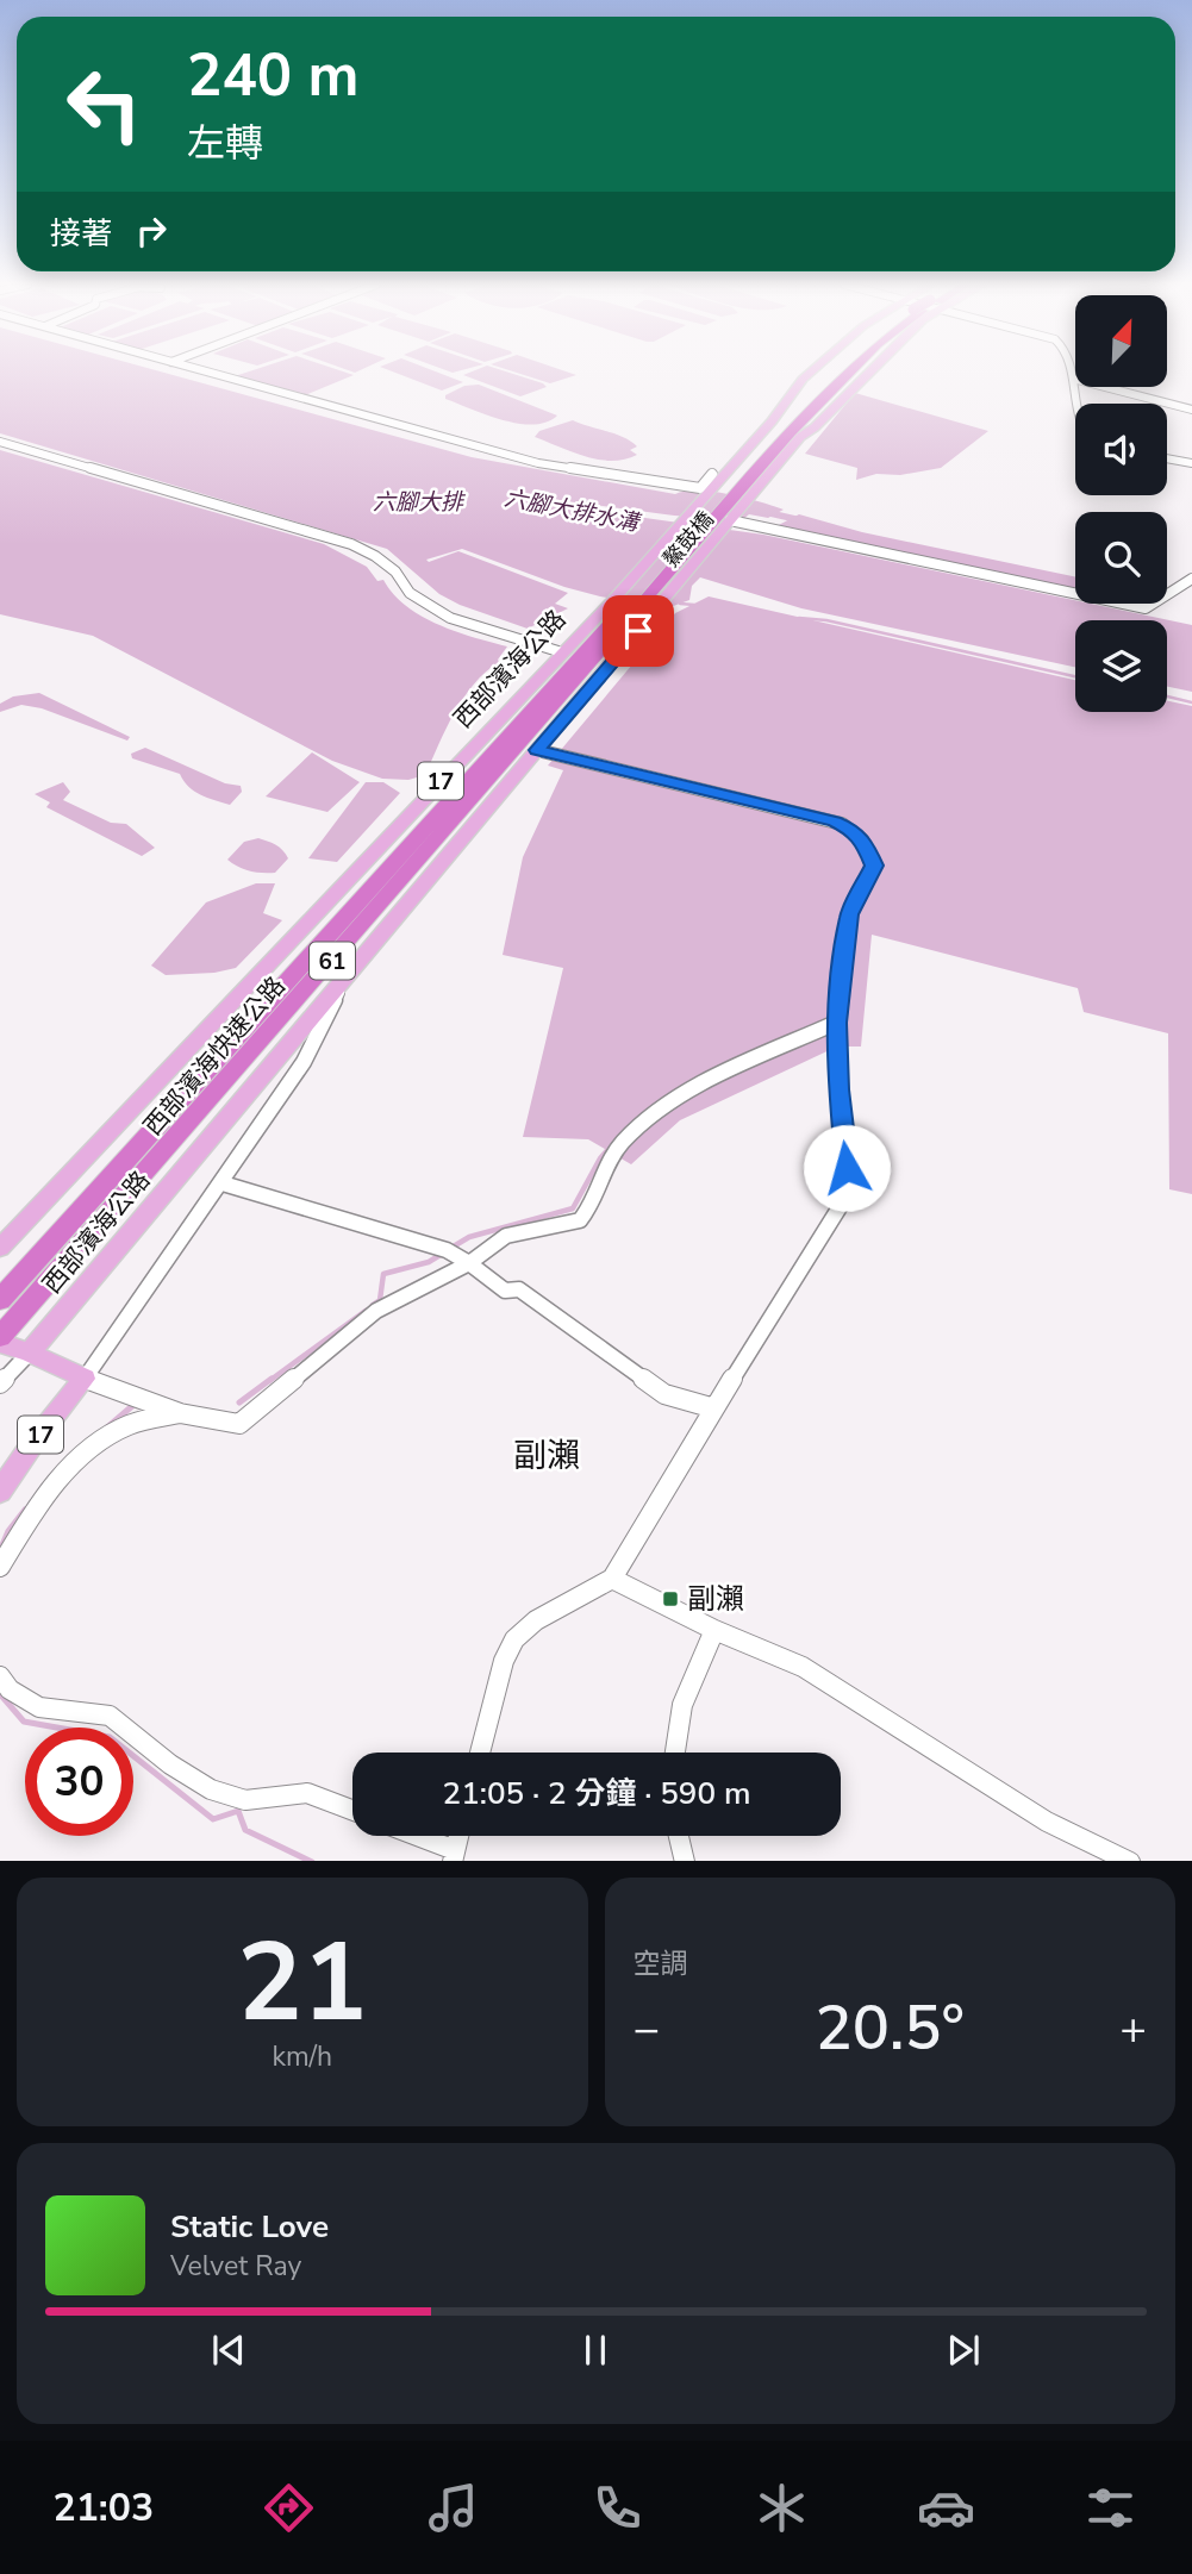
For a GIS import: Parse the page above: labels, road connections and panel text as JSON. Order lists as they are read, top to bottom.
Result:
{
  "streets": {
    "highway": ["鰲鼓橋", "61", "西部濱海快速公路"],
    "main road": ["西部濱海公路", "17"]
  },
  "crossings": [
    ["鰲鼓橋", "西部濱海公路"],
    ["鰲鼓橋", "17"],
    ["鰲鼓橋", "61"],
    ["鰲鼓橋", "西部濱海快速公路"],
    ["西部濱海公路", "西部濱海快速公路"],
    ["17", "61"]
  ],
  "districts": ["副瀨"],
  "water": ["六腳大排", "六腳大排水溝"],
  "places": {
    "transit": ["副瀨"]
  },
  "north": "top right",
  "page": {
    "turn": ["240 m", "左轉"],
    "then": "接著",
    "limit": "30",
    "trip": "21:05 · 2 分鐘 · 590 m",
    "tile": [
      ["21", "km/h"],
      "空調"
    ],
    "heat": ["−", "20.5°", "+"],
    "song": ["Static Love", "Velvet Ray"],
    "tabs": "21:03"
  }
}
